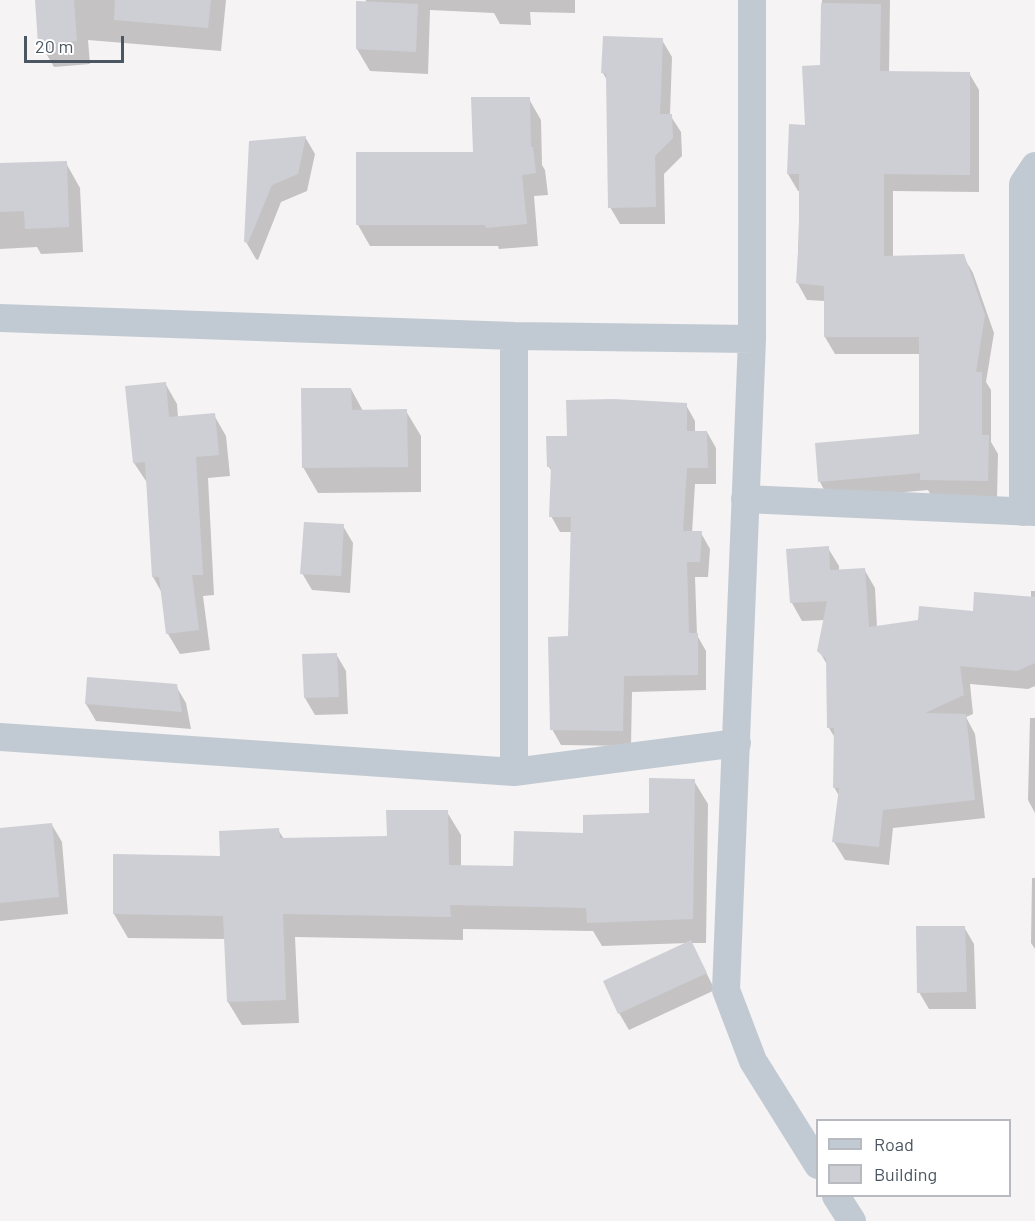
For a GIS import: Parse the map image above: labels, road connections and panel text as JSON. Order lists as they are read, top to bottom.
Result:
{
  "legend": ["Road", "Building"],
  "scale_bar": "20 m"
}
